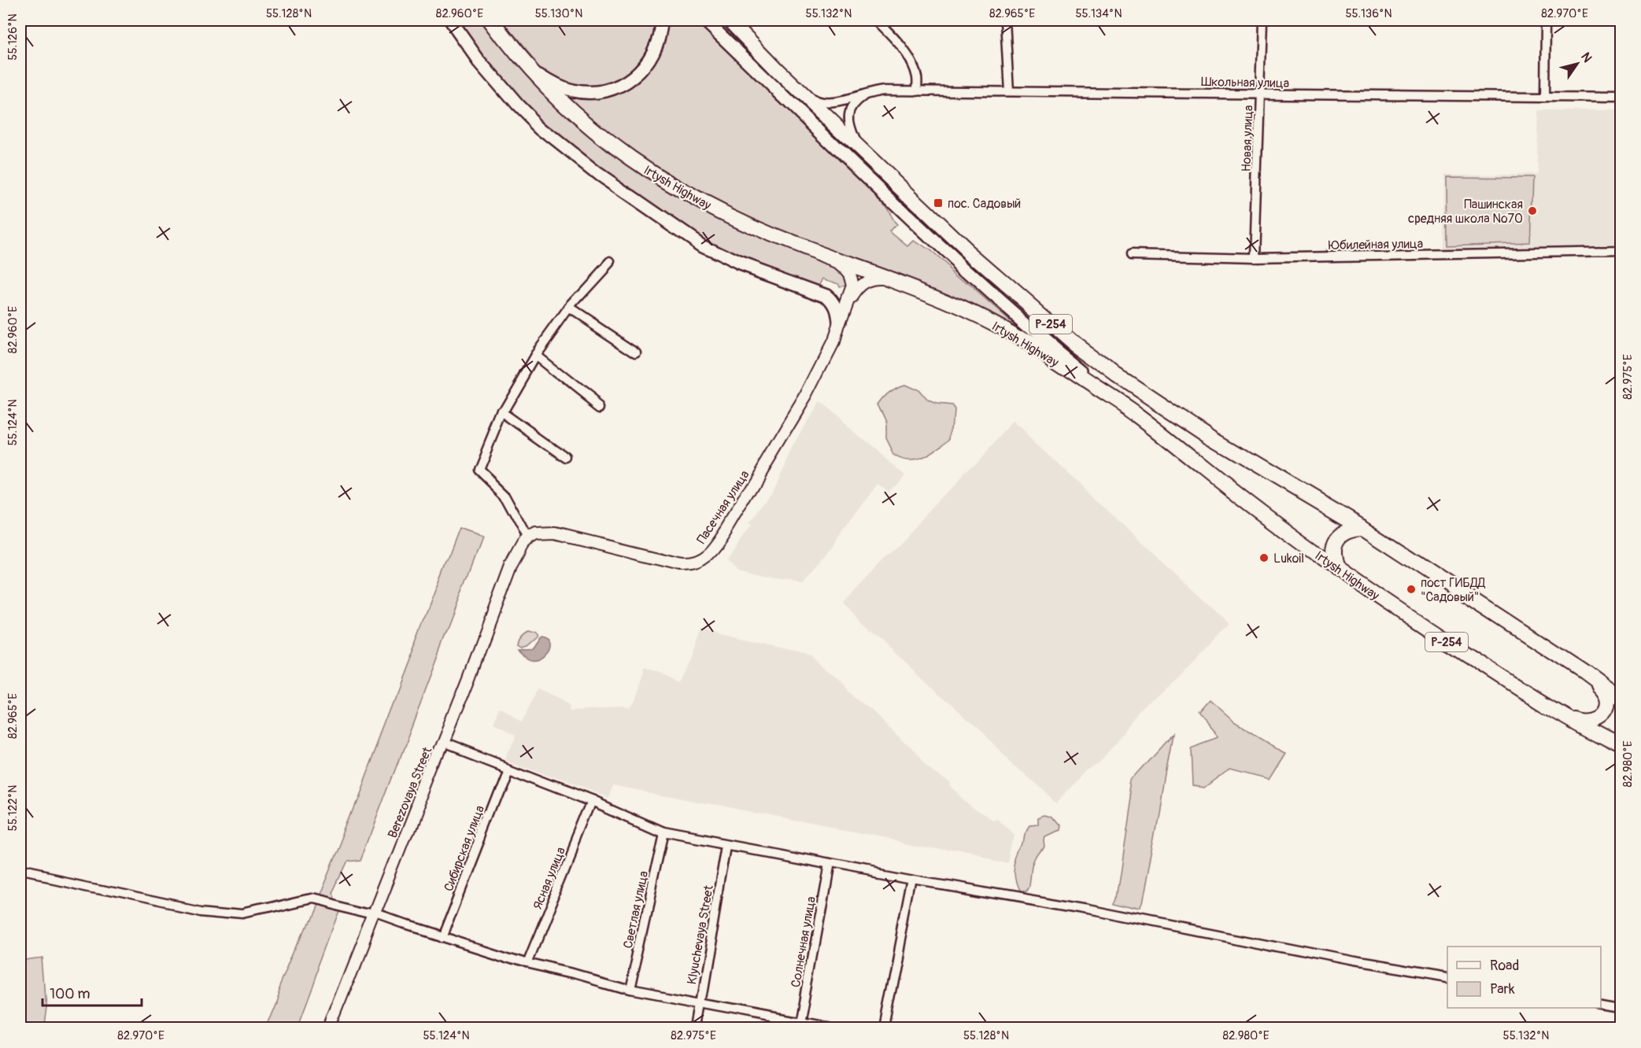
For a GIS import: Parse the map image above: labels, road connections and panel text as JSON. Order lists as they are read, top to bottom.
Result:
{
  "streets": {
    "highway": ["Irtysh Highway", "Р-254"],
    "main road": ["Пасечная улица", "Berezovaya Street"],
    "street": [
      "Школьная улица",
      "Новая улица",
      "Юбилейная улица",
      "Сибирская улица",
      "Ясная улица",
      "Светлая улица",
      "Klyuchevaya Street",
      "Солнечная улица"
    ]
  },
  "crossings": [
    ["Школьная улица", "Новая улица"],
    ["Школьная улица", "Irtysh Highway"],
    ["Новая улица", "Юбилейная улица"],
    ["Пасечная улица", "Berezovaya Street"]
  ],
  "places": {
    "transit": ["пос. Садовый"],
    "other": ["Пашинская средняя школа №70", "Lukoil", "пост ГИБДД \"Садовый\""]
  },
  "legend": ["Road", "Park"],
  "scale_bar": "100 m",
  "north": "top right",
  "coordinates": [
    "55.128°N",
    "82.960°E",
    "55.130°N",
    "55.132°N",
    "82.965°E",
    "55.134°N",
    "55.136°N",
    "82.970°E",
    "55.126°N",
    "82.975°E",
    "55.124°N",
    "82.980°E",
    "55.122°N"
  ]
}
